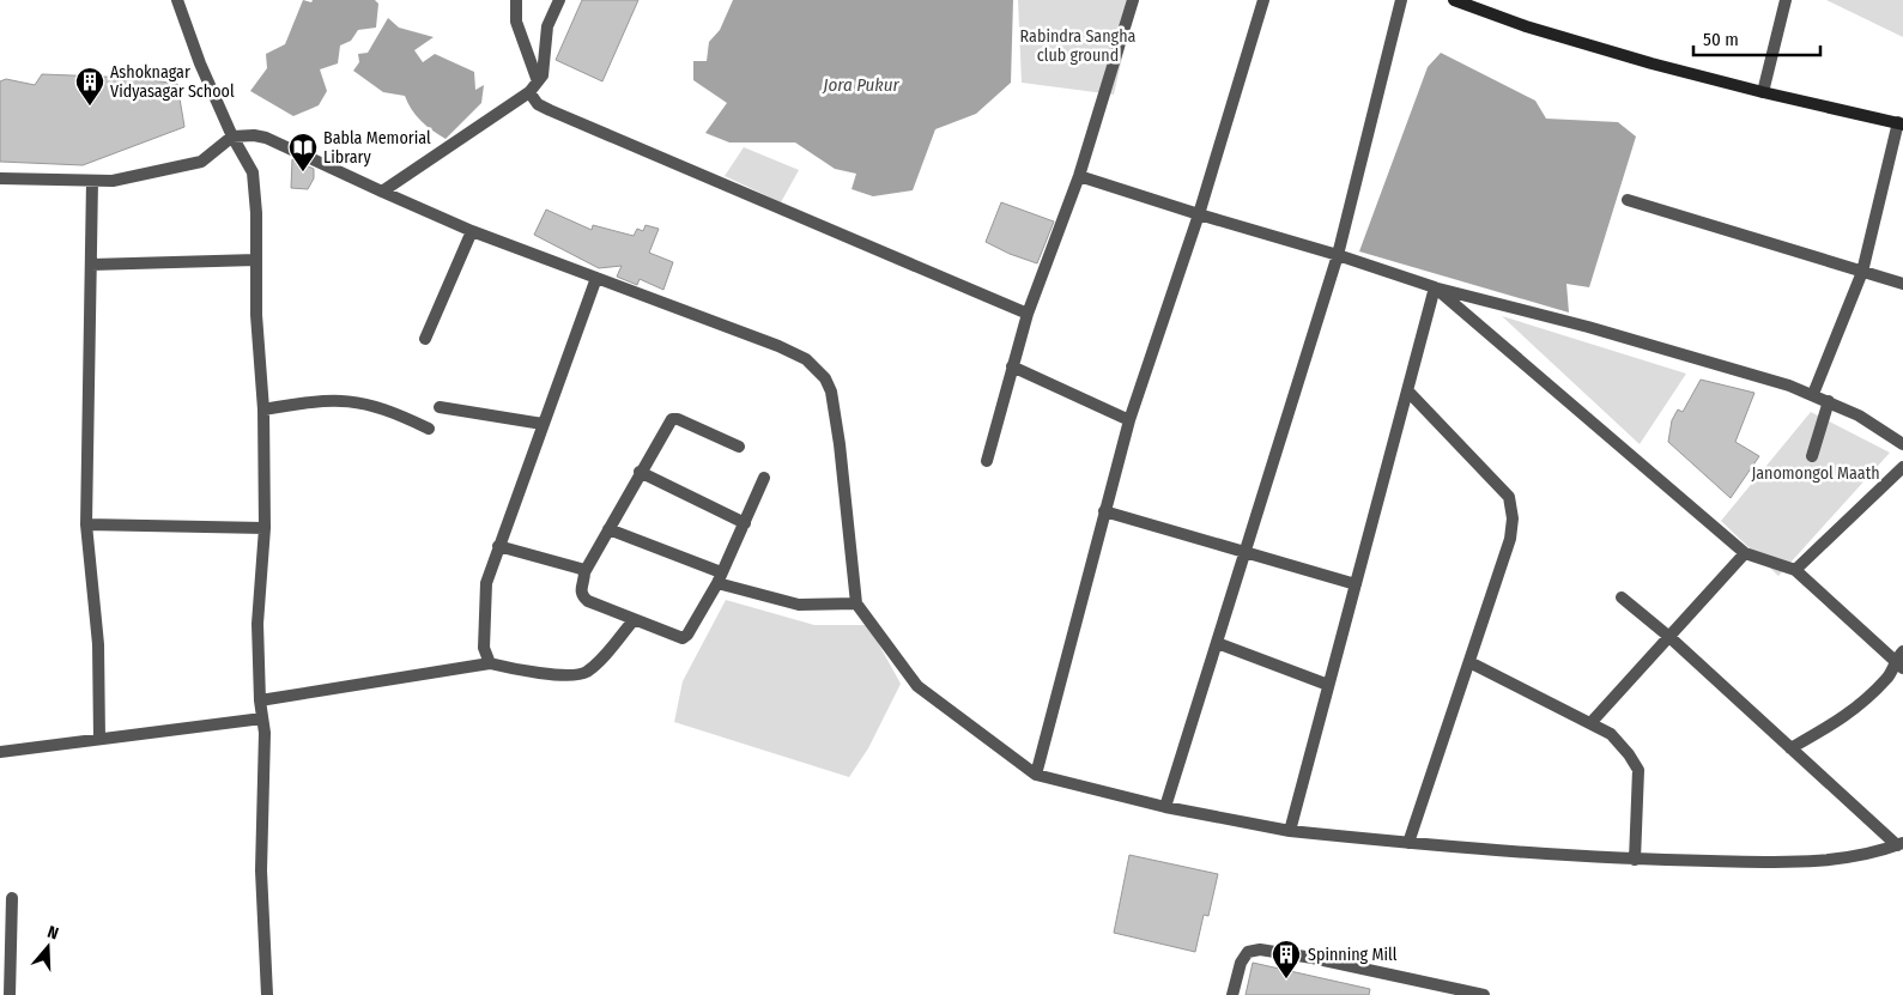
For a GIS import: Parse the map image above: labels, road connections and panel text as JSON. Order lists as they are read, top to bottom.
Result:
{
  "water": ["Jora Pukur"],
  "parks": ["Rabindra Sangha club ground", "Janomongol Maath"],
  "places": {
    "building": ["Ashoknagar Vidyasagar School", "Spinning Mill"],
    "library": ["Babla Memorial Library"]
  },
  "scale_bar": "50 m",
  "north": "top"
}
